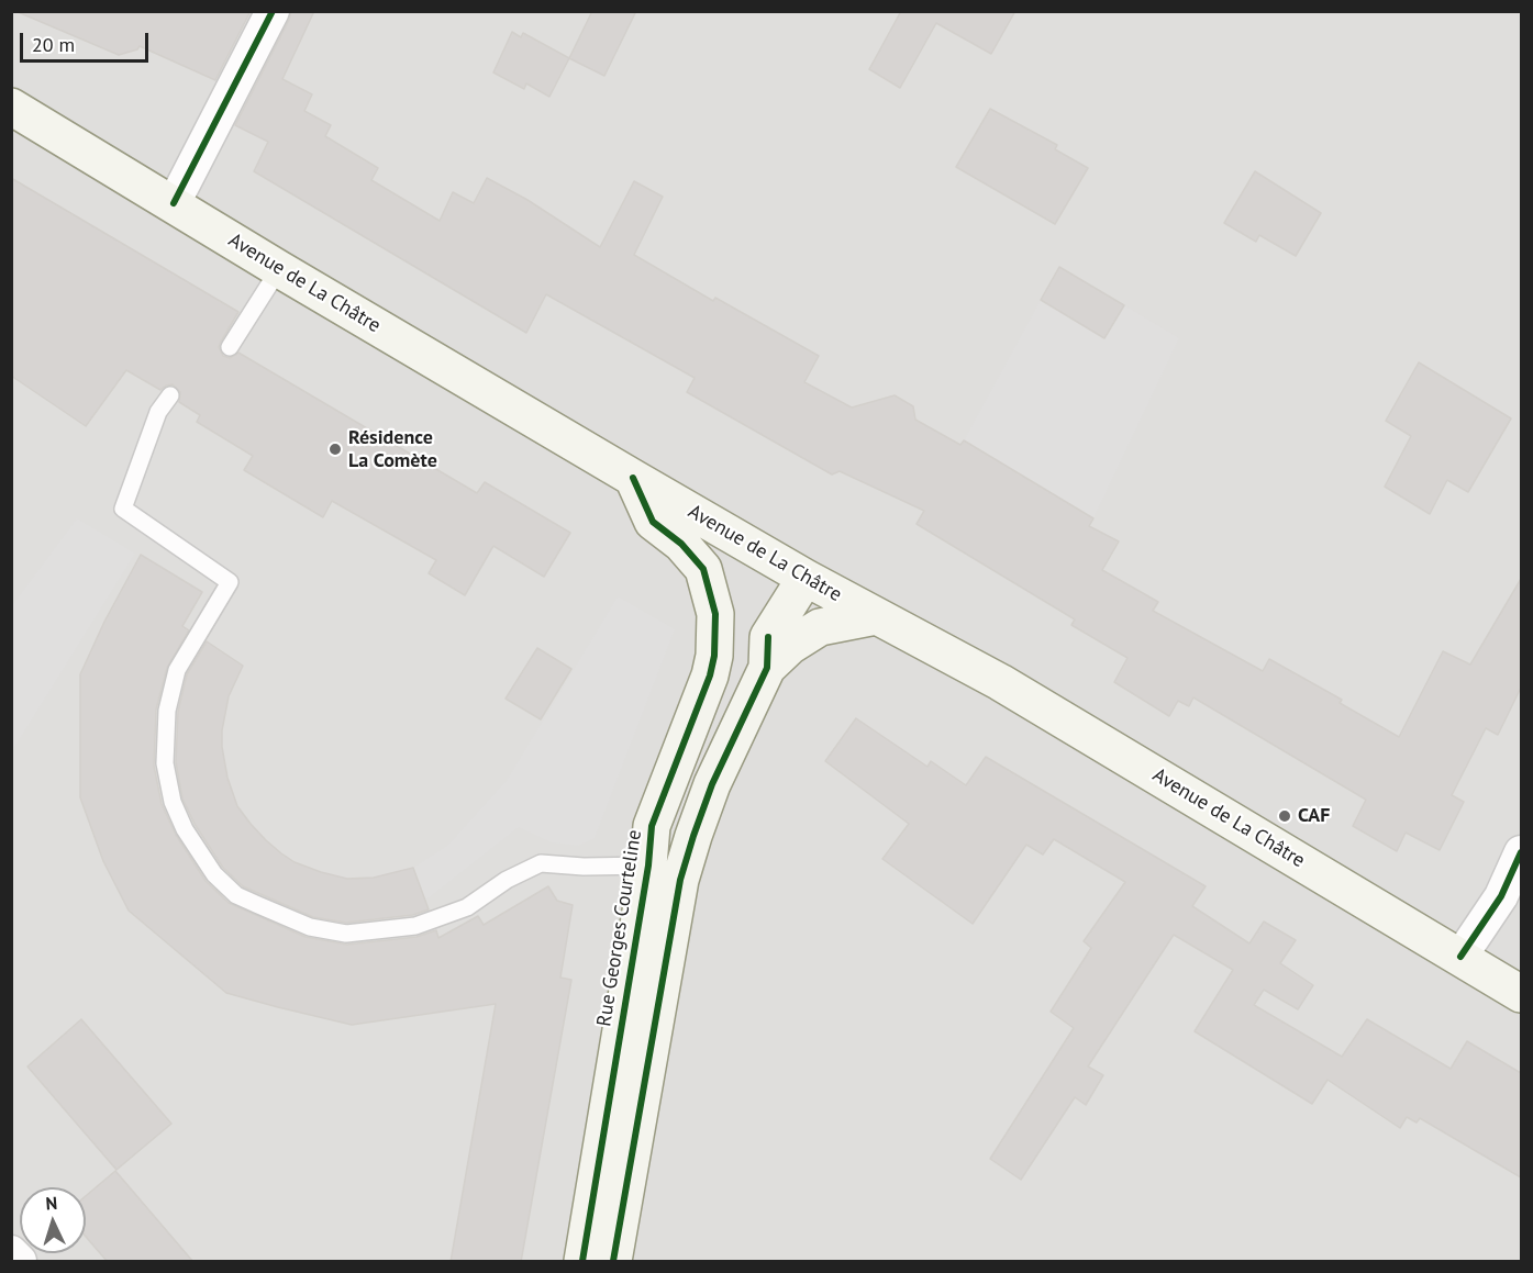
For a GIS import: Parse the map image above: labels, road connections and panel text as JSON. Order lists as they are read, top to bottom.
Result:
{
  "streets": {
    "main road": ["Avenue de La Châtre", "Rue Georges Courteline"]
  },
  "crossings": [
    ["Avenue de La Châtre", "Rue Georges Courteline"]
  ],
  "places": ["Résidence La Comète", "CAF"],
  "scale_bar": "20 m",
  "north": "top"
}
